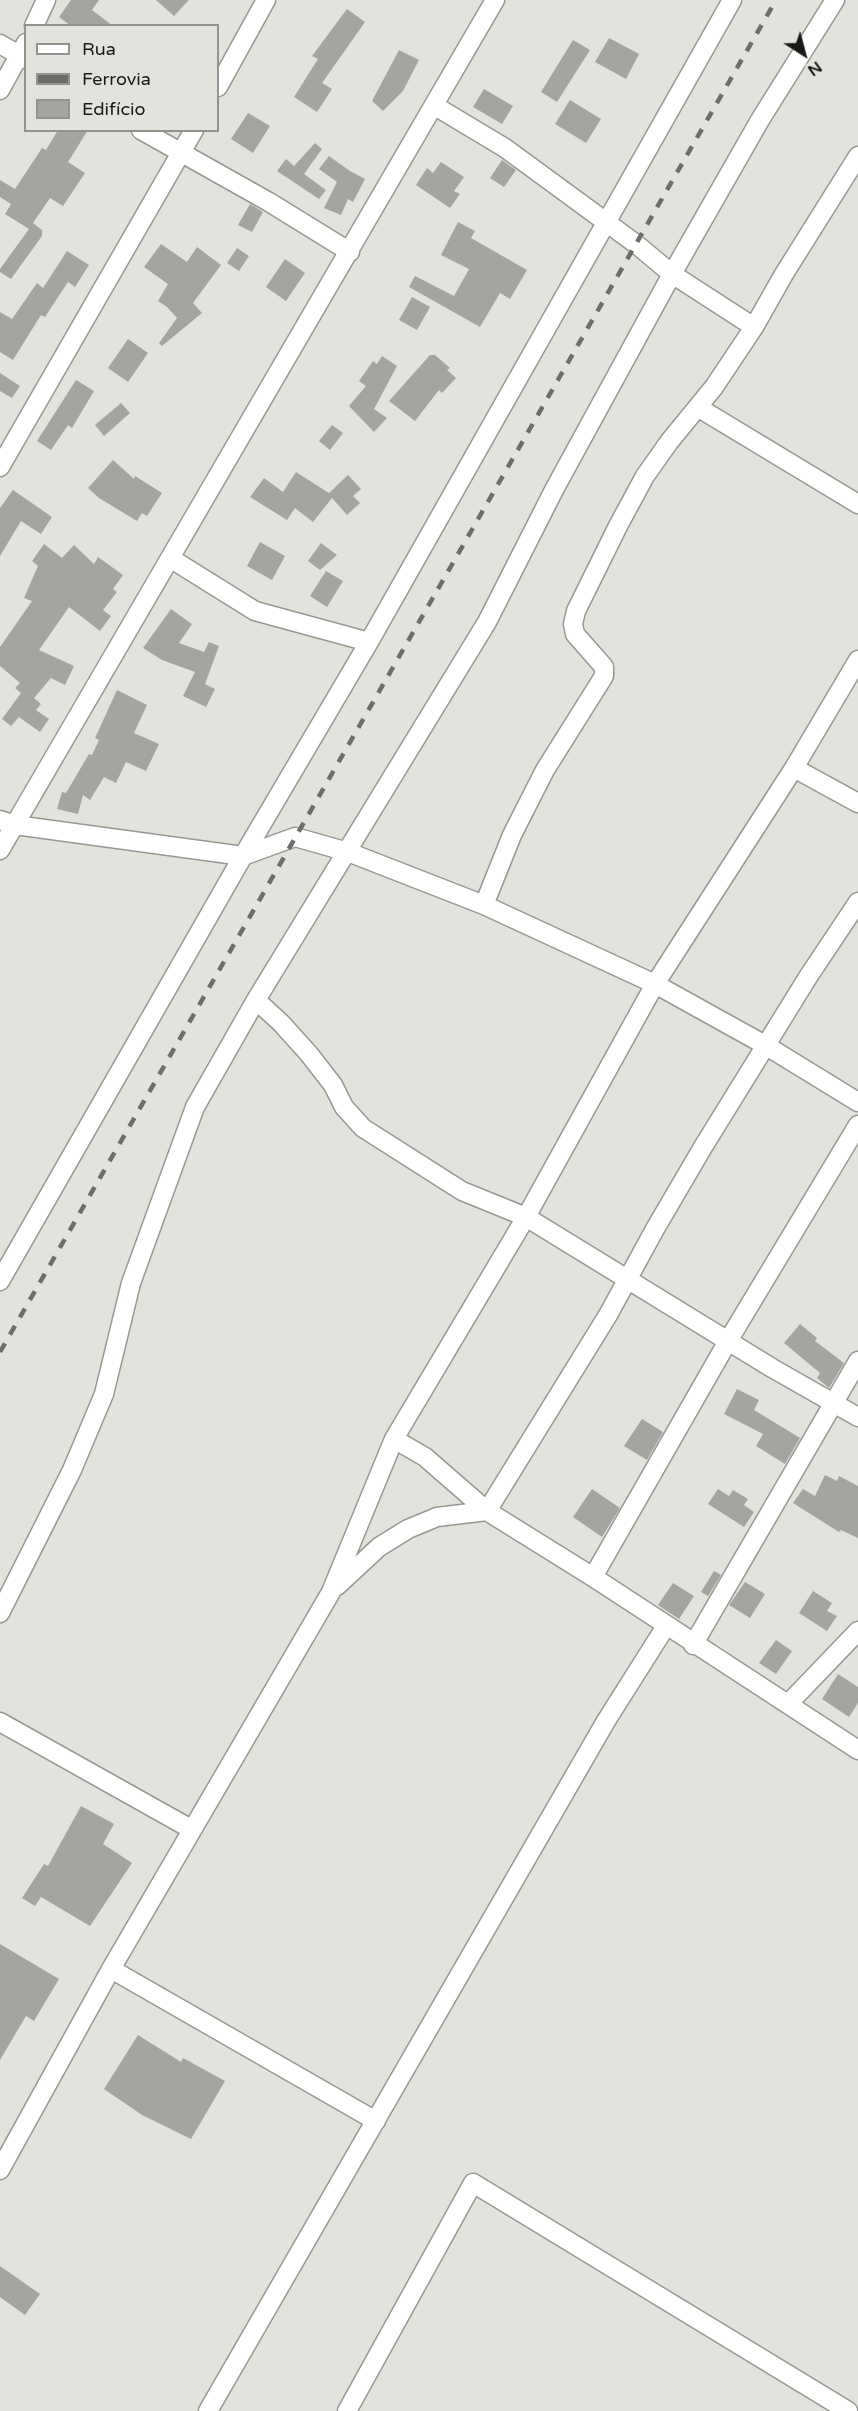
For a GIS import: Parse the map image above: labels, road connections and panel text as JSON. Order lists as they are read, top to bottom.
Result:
{
  "legend": ["Rua", "Ferrovia", "Edifício"],
  "north": "bottom right"
}
